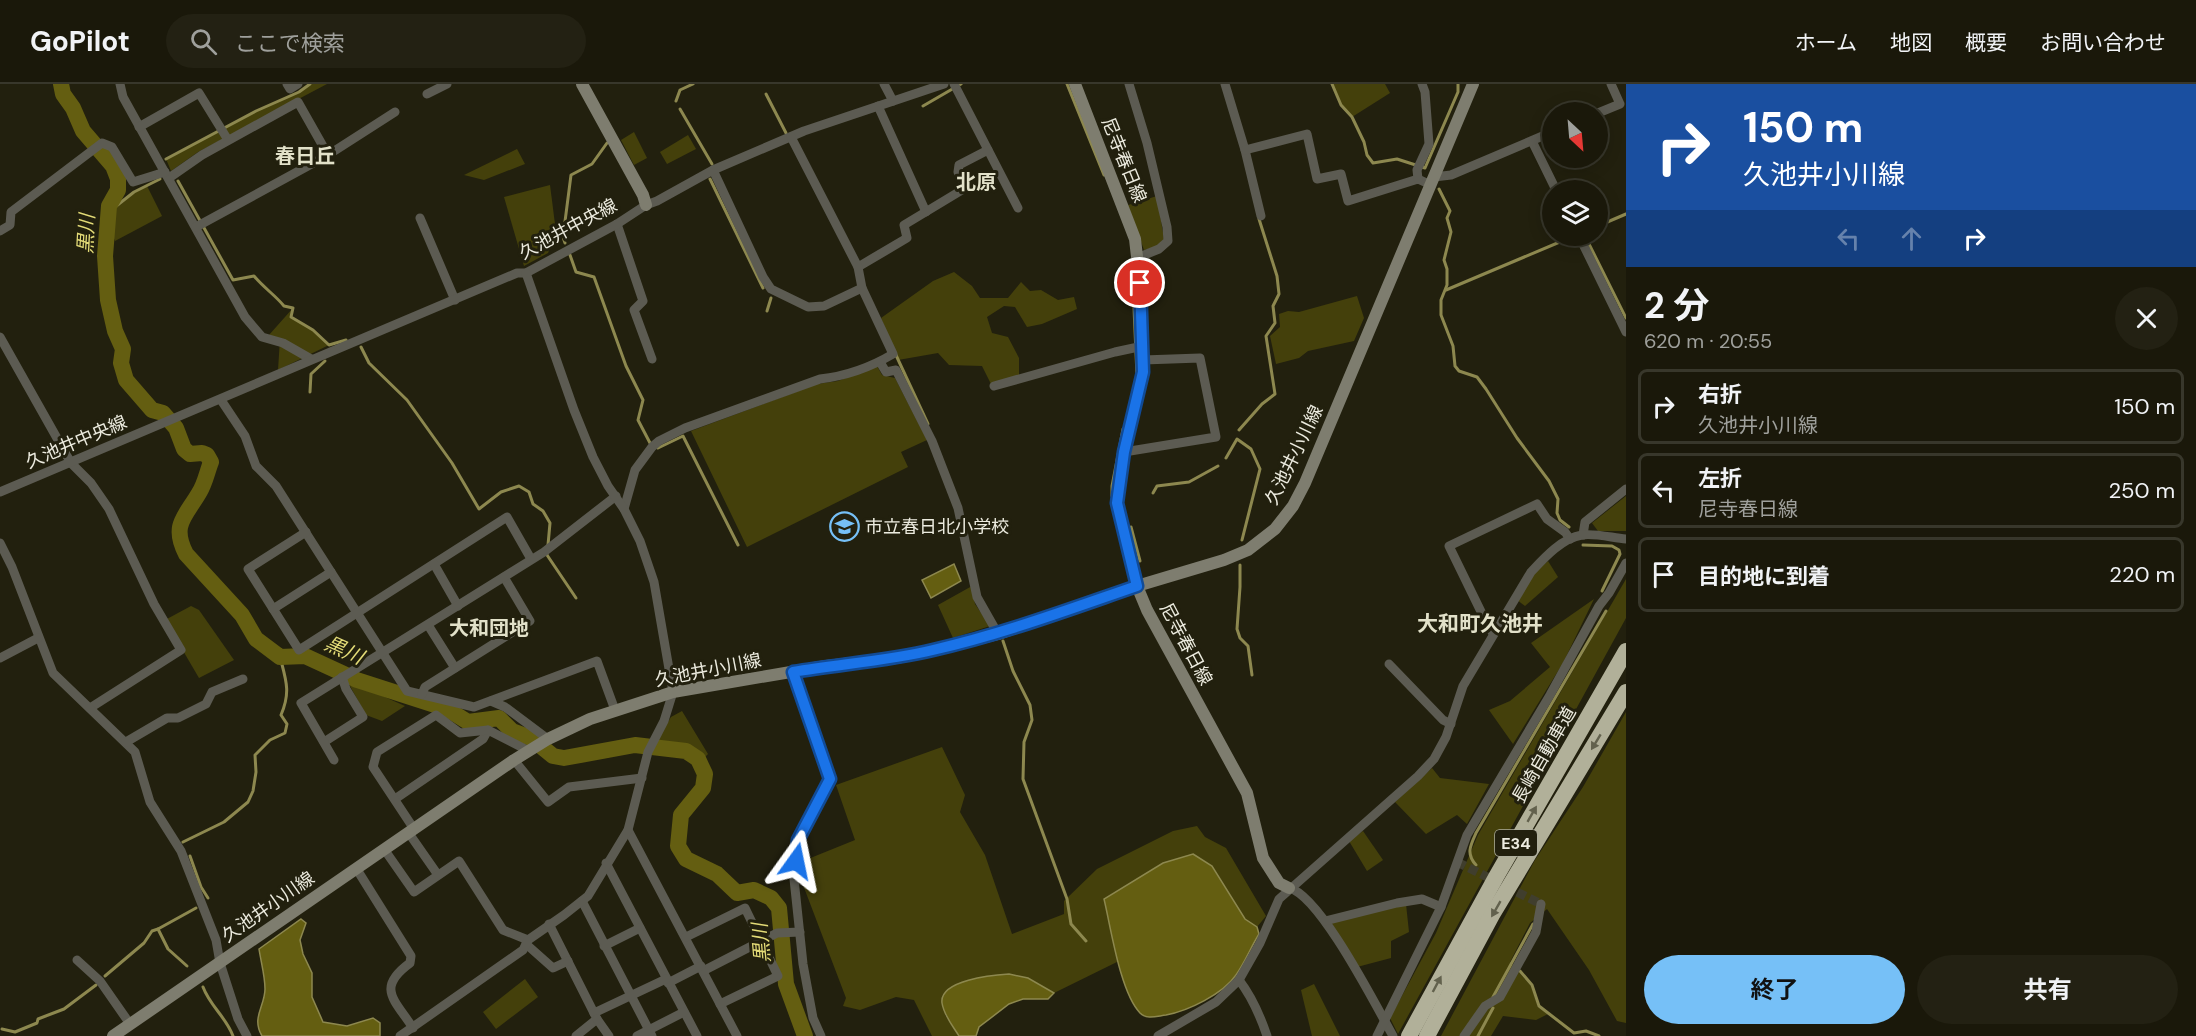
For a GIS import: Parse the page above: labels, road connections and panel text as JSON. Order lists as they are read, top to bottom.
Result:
{
  "streets": {
    "highway": ["長崎自動車道", "E34"],
    "street": ["尼寺春日線", "久池井中央線", "久池井小川線"]
  },
  "crossings": [
    ["尼寺春日線", "久池井小川線"]
  ],
  "districts": [
    "春日丘",
    "北原",
    "大和町久池井",
    "大和団地"
  ],
  "water": ["黒川"],
  "places": {
    "school or university": ["市立春日北小学校"]
  },
  "north": "bottom right",
  "page": {
    "header": "GoPilot",
    "search": "ここで検索",
    "nav": [
      "ホーム",
      "地図",
      "概要",
      "お問い合わせ"
    ],
    "turn": ["150 m", "久池井小川線"],
    "heading": ["2 分", "620 m · 20:55"],
    "list": [
      {
        "name": "右折",
        "note": "久池井小川線",
        "value": "150 m"
      },
      {
        "name": "左折",
        "note": "尼寺春日線",
        "value": "250 m"
      },
      {
        "name": "目的地に到着",
        "value": "220 m"
      }
    ],
    "buttons": ["終了", "共有"]
  }
}
